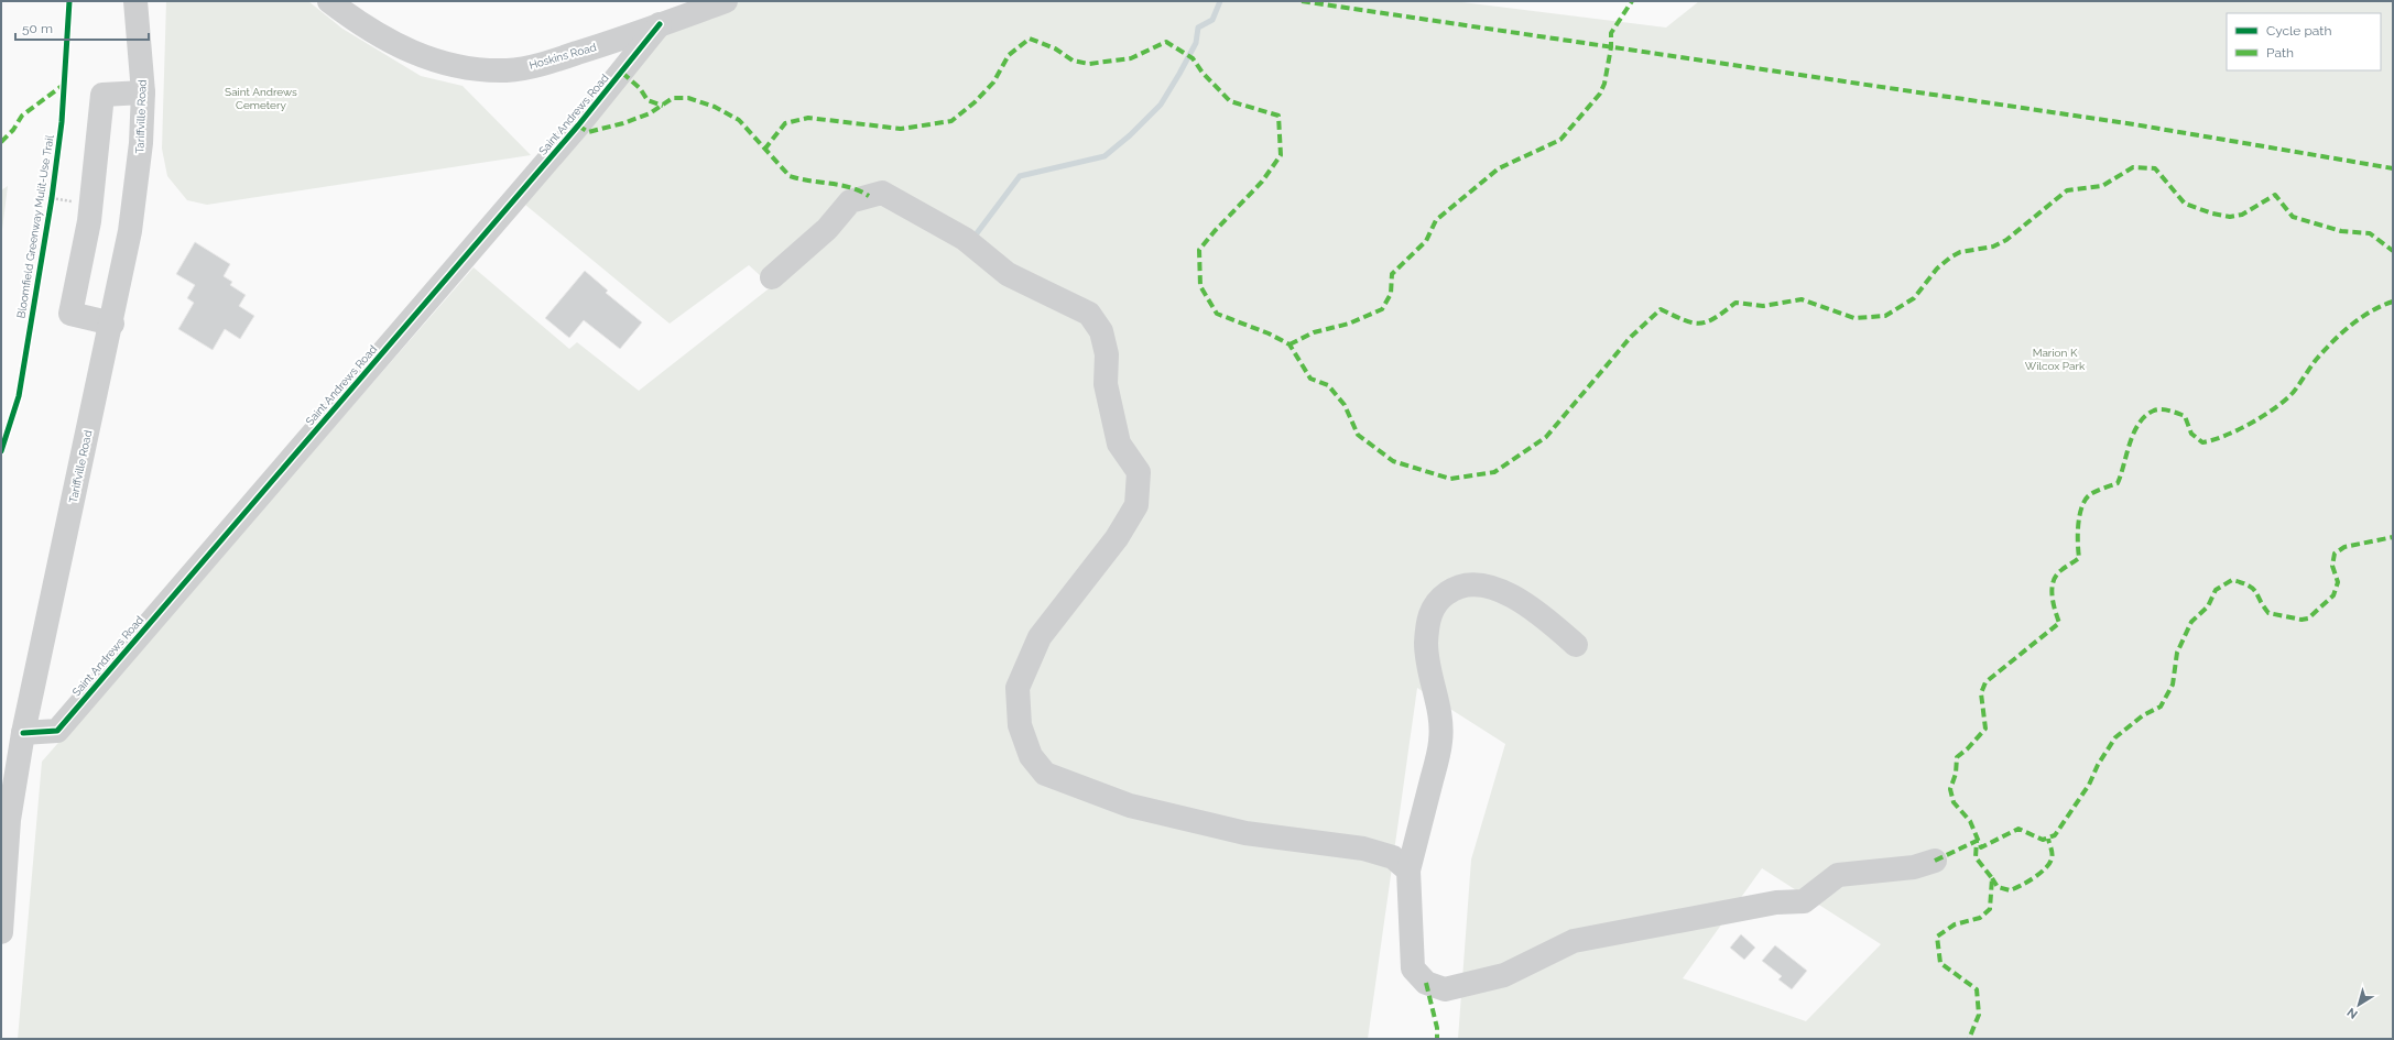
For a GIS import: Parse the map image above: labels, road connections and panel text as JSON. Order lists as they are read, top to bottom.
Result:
{
  "streets": {
    "street": ["Hoskins Road", "Saint Andrews Road", "Tariffville Road"],
    "cycle path": ["Bloomfield Greenway Mulit-Use Trail"]
  },
  "crossings": [
    ["Hoskins Road", "Saint Andrews Road"],
    ["Saint Andrews Road", "Tariffville Road"]
  ],
  "parks": ["Saint Andrews Cemetery", "Marion K Wilcox Park"],
  "legend": ["Cycle path", "Path"],
  "scale_bar": "50 m",
  "north": "bottom left"
}
